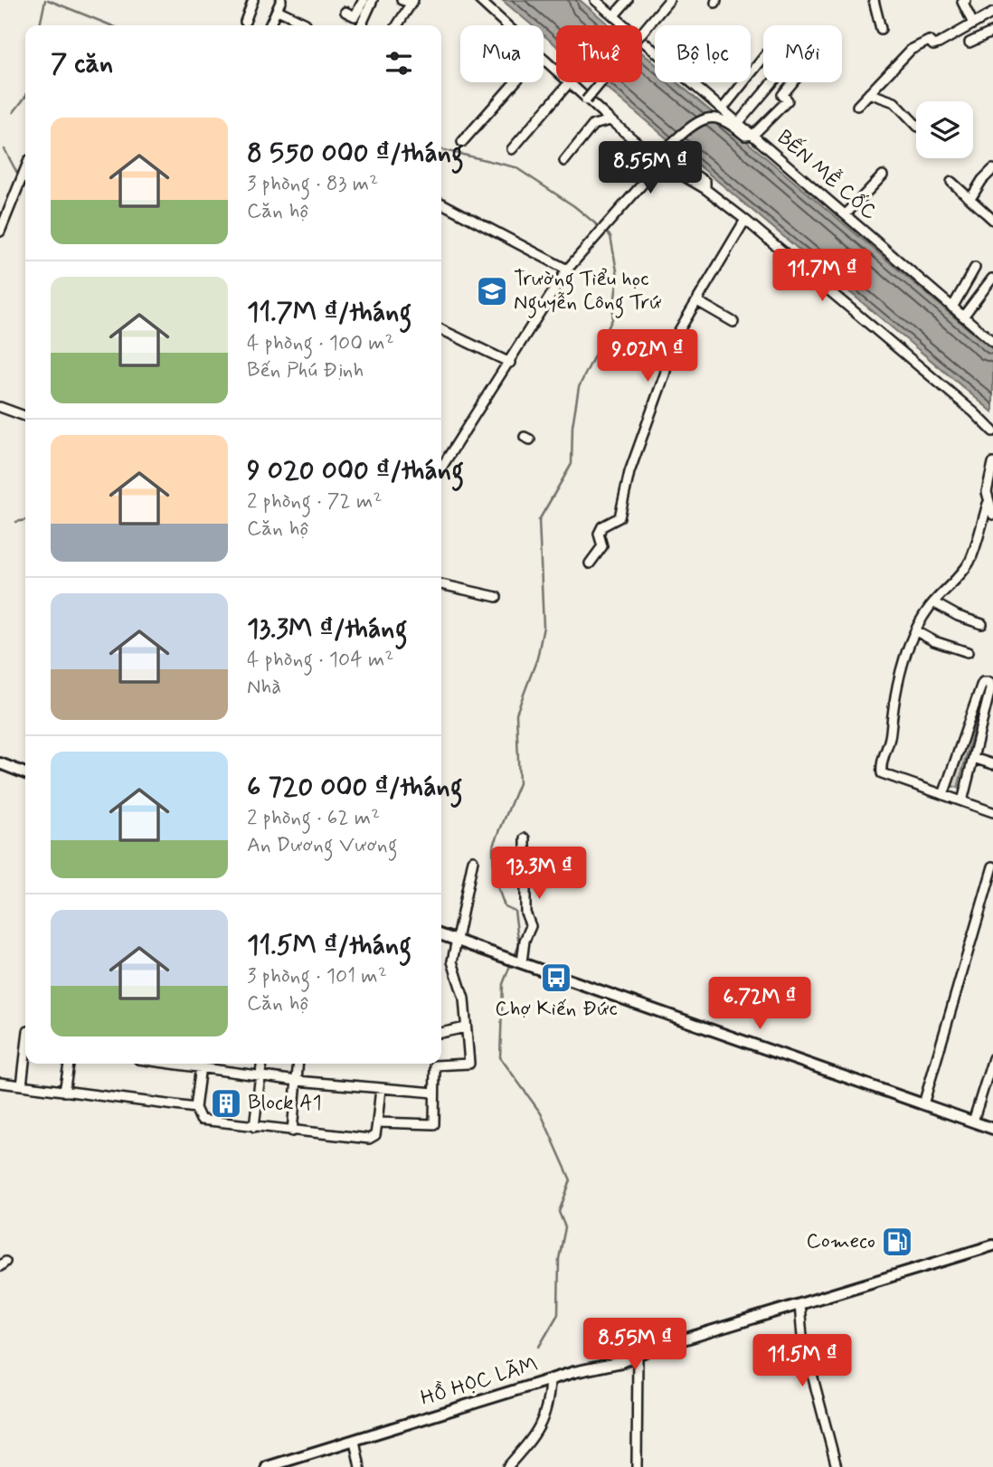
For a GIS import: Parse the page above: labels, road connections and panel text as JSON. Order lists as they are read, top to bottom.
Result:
{
  "streets": {
    "main road": ["HỒ HỌC LÃM"],
    "street": ["BẾN MỄ CỐC"]
  },
  "places": {
    "school or university": ["Trường Tiểu học Nguyễn Công Trứ"],
    "bus stop": ["Chợ Kiến Đức"],
    "building": ["Block A1"],
    "fuel station": ["Comeco"]
  },
  "page": {
    "chip": [
      "Mua",
      "Thuê",
      "Bộ lọc",
      "Mới"
    ],
    "heading": "7 căn",
    "list": [
      {
        "name": "8 550 000 ₫/tháng",
        "note": "3 phòng · 83 m² · Căn hộ"
      },
      {
        "name": "11.7M ₫/tháng",
        "note": "4 phòng · 100 m² · Bến Phú Định"
      },
      {
        "name": "9 020 000 ₫/tháng",
        "note": "2 phòng · 72 m² · Căn hộ"
      },
      {
        "name": "13.3M ₫/tháng",
        "note": "4 phòng · 104 m² · Nhà"
      },
      {
        "name": "6 720 000 ₫/tháng",
        "note": "2 phòng · 62 m² · An Dương Vương"
      },
      {
        "name": "11.5M ₫/tháng",
        "note": "3 phòng · 101 m² · Căn hộ"
      }
    ],
    "price": [
      "8.55M ₫",
      "11.7M ₫",
      "9.02M ₫",
      "13.3M ₫",
      "6.72M ₫",
      "8.55M ₫",
      "11.5M ₫"
    ]
  }
}
